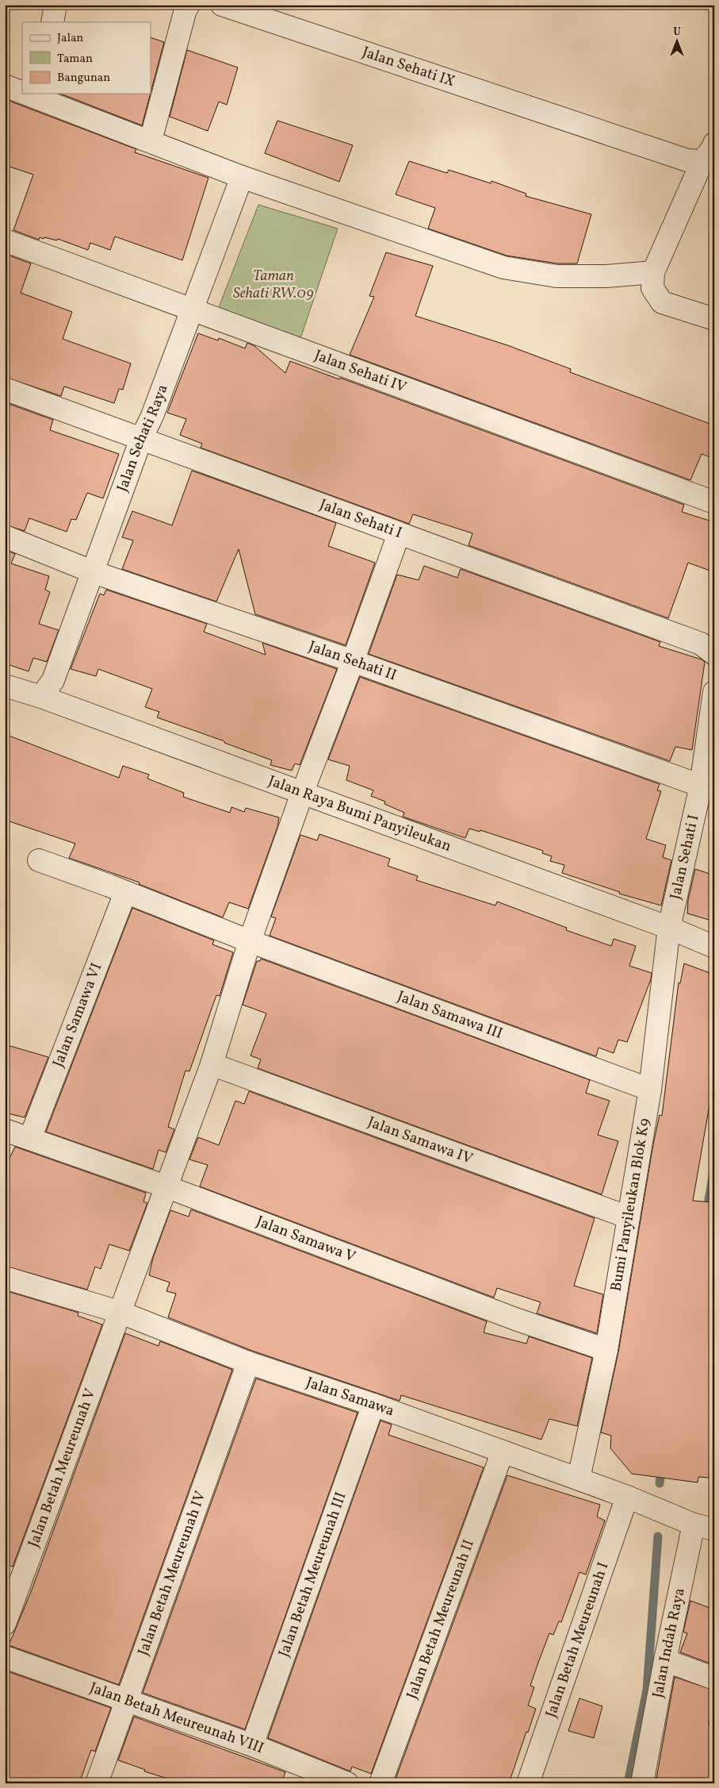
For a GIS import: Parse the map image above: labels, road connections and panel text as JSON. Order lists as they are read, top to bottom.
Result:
{
  "streets": {
    "street": [
      "Jalan Sehati IX",
      "Jalan Sehati IV",
      "Jalan Sehati Raya",
      "Jalan Sehati I",
      "Jalan Sehati II",
      "Jalan Raya Bumi Panyileukan",
      "Jalan Samawa VI",
      "Jalan Samawa III",
      "Jalan Samawa IV",
      "Bumi Panyileukan Blok K9",
      "Jalan Samawa V",
      "Jalan Samawa",
      "Jalan Betah Meureunah V",
      "Jalan Betah Meureunah IV",
      "Jalan Betah Meureunah III",
      "Jalan Betah Meureunah II",
      "Jalan Betah Meureunah I",
      "Jalan Indah Raya",
      "Jalan Betah Meureunah VIII"
    ]
  },
  "crossings": [
    ["Jalan Sehati IV", "Jalan Sehati Raya"],
    ["Jalan Sehati Raya", "Jalan Sehati I"],
    ["Jalan Sehati Raya", "Jalan Sehati II"],
    ["Jalan Sehati Raya", "Jalan Raya Bumi Panyileukan"],
    ["Jalan Sehati I", "Jalan Sehati II"],
    ["Jalan Sehati I", "Jalan Raya Bumi Panyileukan"],
    ["Jalan Sehati I", "Bumi Panyileukan Blok K9"],
    ["Jalan Sehati I", "Jalan Betah Meureunah V"],
    ["Jalan Sehati II", "Jalan Betah Meureunah V"],
    ["Jalan Raya Bumi Panyileukan", "Bumi Panyileukan Blok K9"],
    ["Jalan Raya Bumi Panyileukan", "Jalan Betah Meureunah V"],
    ["Jalan Samawa VI", "Jalan Samawa V"],
    ["Jalan Samawa III", "Bumi Panyileukan Blok K9"],
    ["Jalan Samawa III", "Jalan Betah Meureunah V"],
    ["Jalan Samawa IV", "Bumi Panyileukan Blok K9"],
    ["Jalan Samawa IV", "Jalan Betah Meureunah V"],
    ["Bumi Panyileukan Blok K9", "Jalan Samawa V"],
    ["Bumi Panyileukan Blok K9", "Jalan Samawa"],
    ["Jalan Samawa V", "Jalan Betah Meureunah V"],
    ["Jalan Samawa", "Jalan Betah Meureunah V"],
    ["Jalan Samawa", "Jalan Betah Meureunah IV"],
    ["Jalan Samawa", "Jalan Betah Meureunah III"],
    ["Jalan Samawa", "Jalan Betah Meureunah II"],
    ["Jalan Samawa", "Jalan Betah Meureunah I"],
    ["Jalan Samawa", "Jalan Indah Raya"],
    ["Jalan Betah Meureunah IV", "Jalan Betah Meureunah VIII"],
    ["Jalan Betah Meureunah III", "Jalan Betah Meureunah VIII"]
  ],
  "parks": ["Taman Sehati RW.09"],
  "legend": ["Jalan", "Taman", "Bangunan"],
  "north": "top"
}
